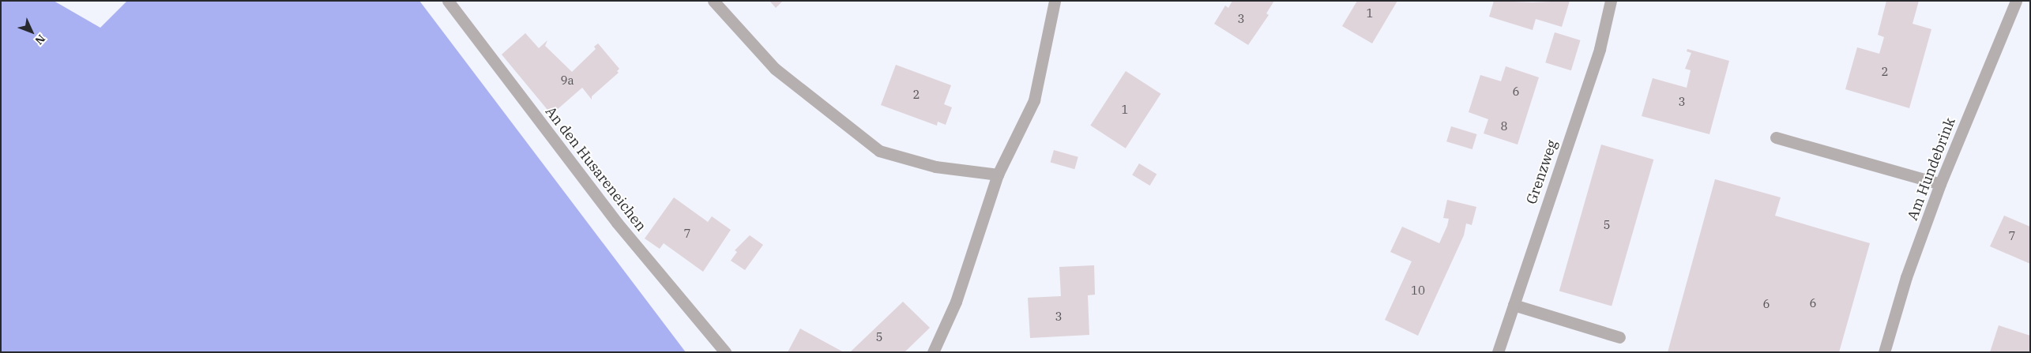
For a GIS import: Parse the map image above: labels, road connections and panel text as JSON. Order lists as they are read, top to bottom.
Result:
{
  "streets": {
    "street": ["An den Husareneichen", "Am Hundebrink", "Grenzweg"]
  },
  "house_numbers": [
    "1",
    "3",
    "2",
    "9a",
    "6",
    "2",
    "3",
    "1",
    "8",
    "5",
    "7",
    "7",
    "10",
    "6",
    "6",
    "3",
    "5"
  ],
  "north": "bottom right"
}
